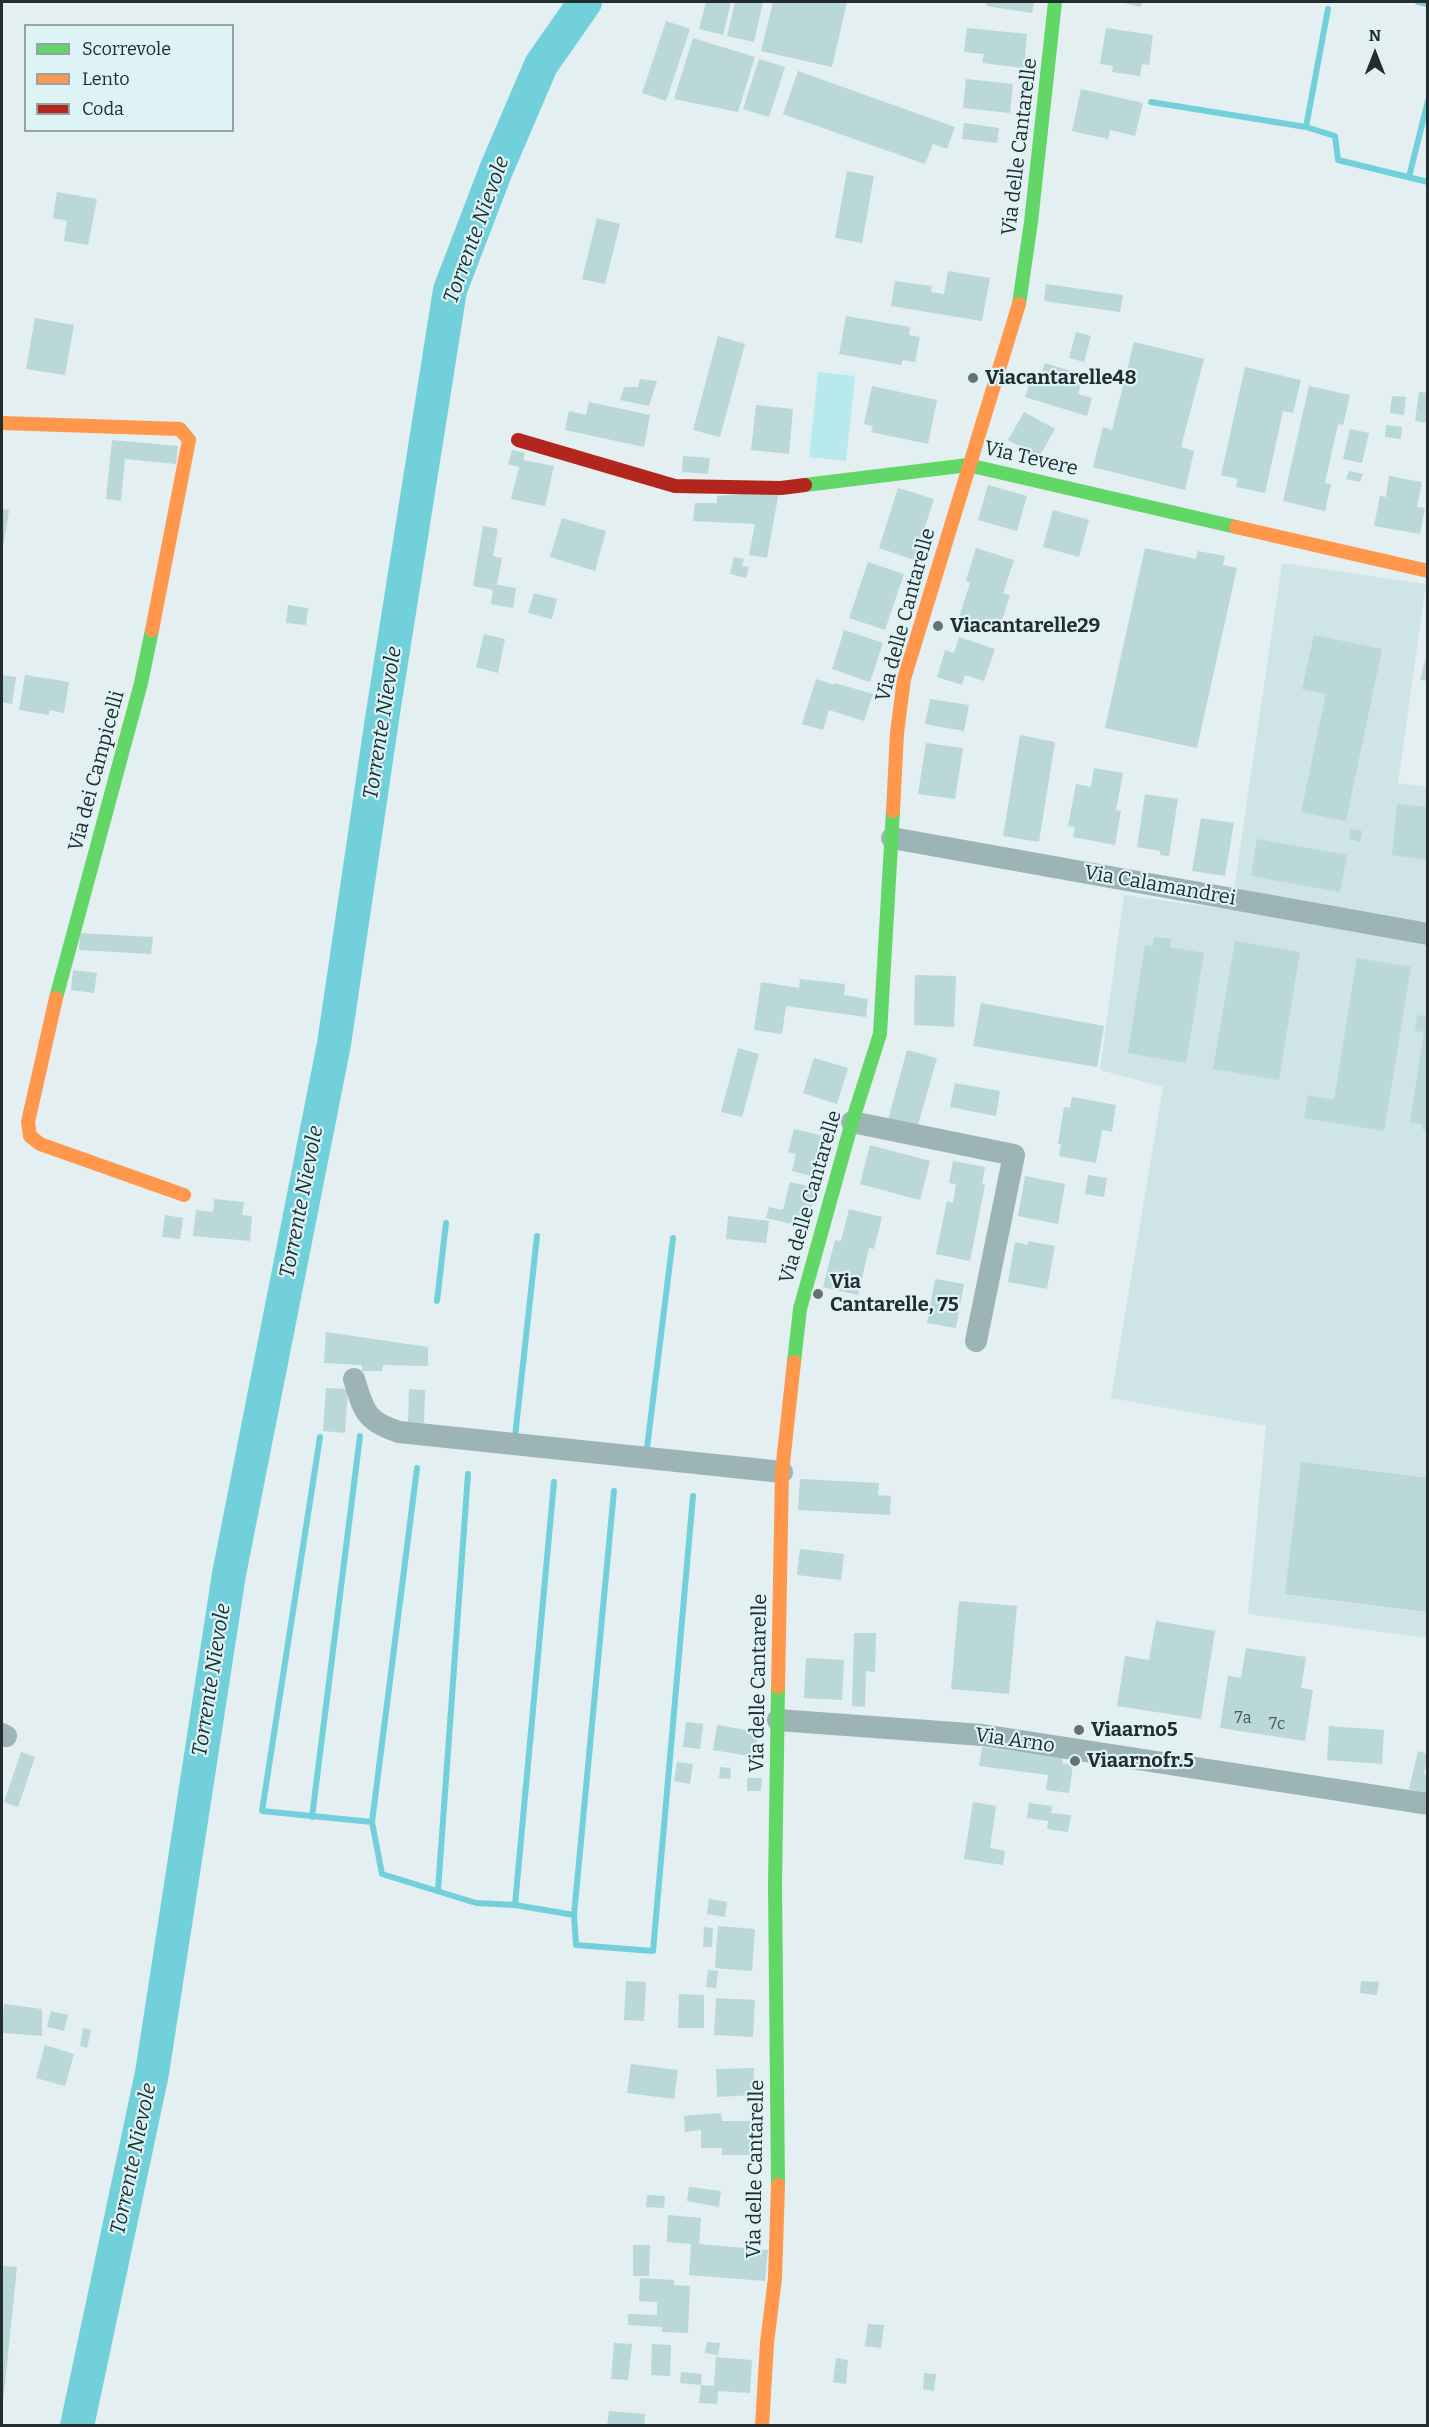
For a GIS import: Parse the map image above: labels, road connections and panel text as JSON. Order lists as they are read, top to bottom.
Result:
{
  "streets": {
    "street": [
      "Via delle Cantarelle",
      "Via Tevere",
      "Via dei Campicelli",
      "Via Calamandrei",
      "Via Arno"
    ]
  },
  "crossings": [
    ["Via delle Cantarelle", "Via Tevere"],
    ["Via delle Cantarelle", "Via Calamandrei"],
    ["Via delle Cantarelle", "Via Arno"]
  ],
  "water": ["Torrente Nievole"],
  "places": [
    "Viacantarelle48",
    "Viacantarelle29",
    "Via Cantarelle, 75",
    "Viaarno5",
    "Viaarnofr.5"
  ],
  "house_numbers": ["7a", "7c"],
  "legend": ["Scorrevole", "Lento", "Coda"],
  "north": "top"
}
